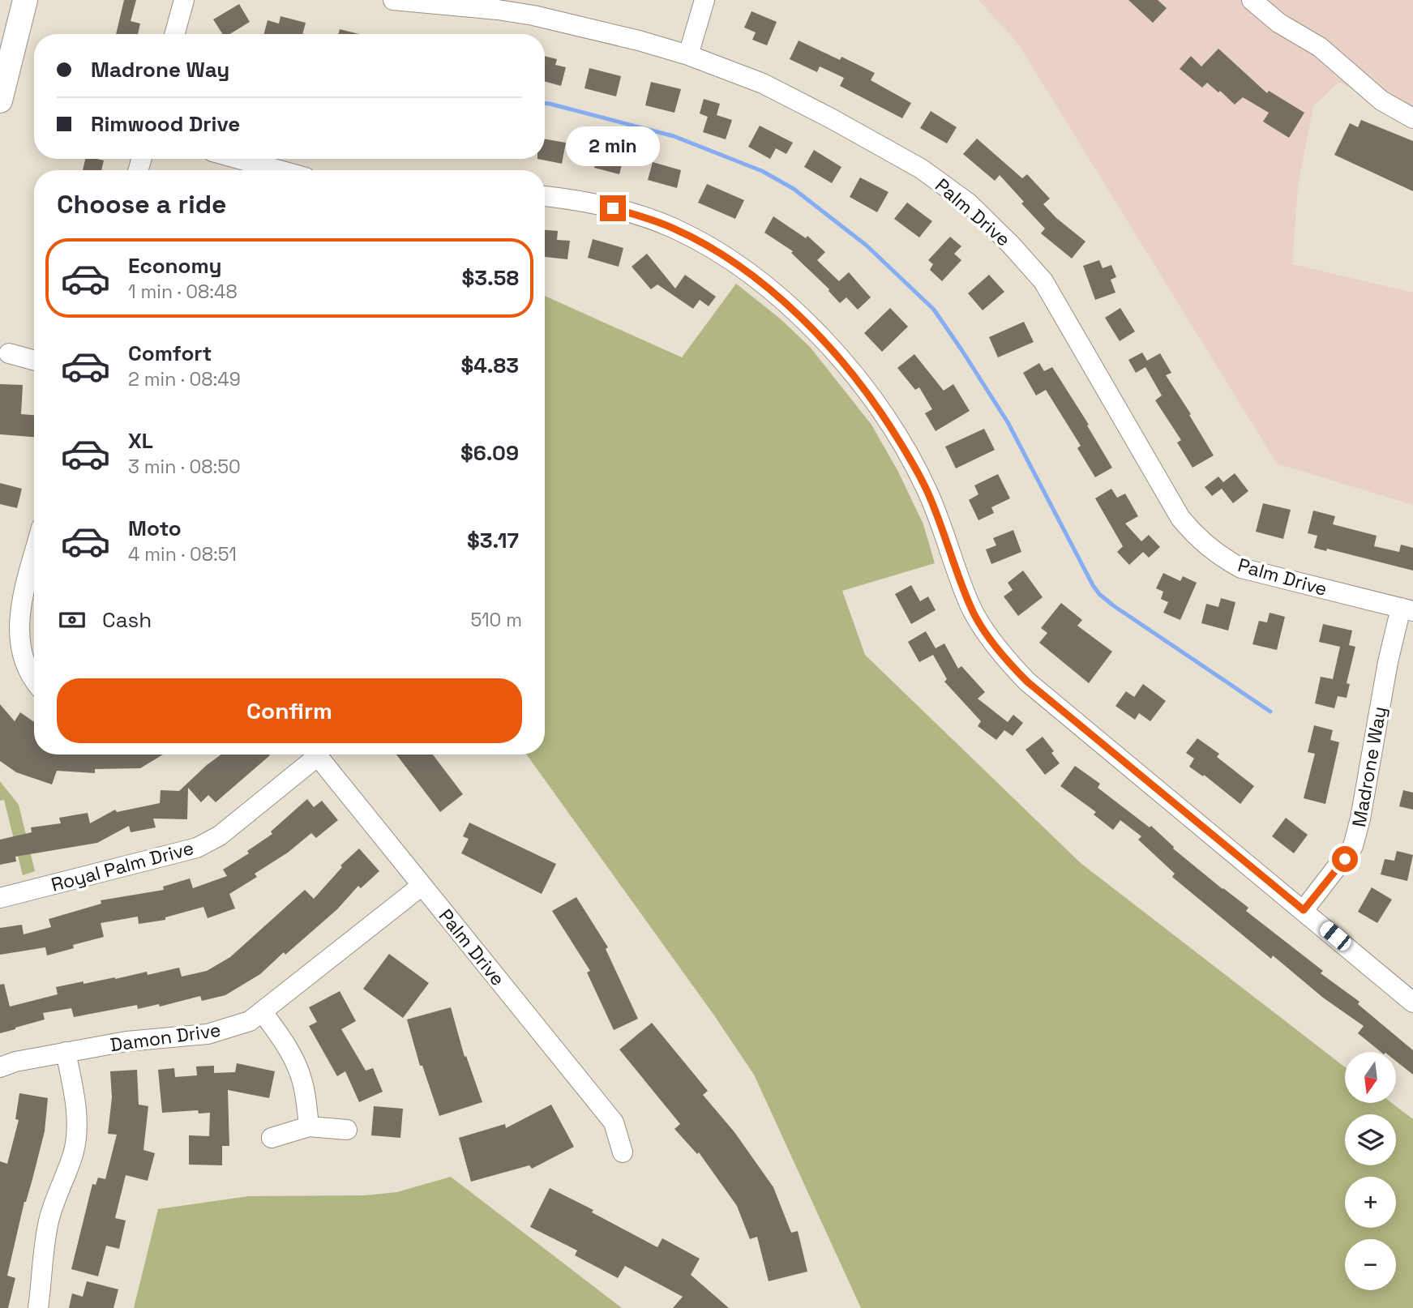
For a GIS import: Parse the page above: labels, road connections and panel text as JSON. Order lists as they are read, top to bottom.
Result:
{
  "streets": {
    "street": [
      "Palm Drive",
      "Madrone Way",
      "Royal Palm Drive",
      "Damon Drive"
    ]
  },
  "crossings": [
    ["Palm Drive", "Madrone Way"],
    ["Palm Drive", "Damon Drive"]
  ],
  "north": "bottom",
  "page": {
    "banner": ["Madrone Way", "Rimwood Drive"],
    "bubble": "2 min",
    "heading": "Choose a ride",
    "list": [
      {
        "name": "Economy",
        "note": "1 min · 08:48",
        "value": "$3.58"
      },
      {
        "name": "Comfort",
        "note": "2 min · 08:49",
        "value": "$4.83"
      },
      {
        "name": "XL",
        "note": "3 min · 08:50",
        "value": "$6.09"
      },
      {
        "name": "Moto",
        "note": "4 min · 08:51",
        "value": "$3.17"
      }
    ],
    "pay": ["Cash", "510 m"],
    "buttons": "Confirm",
    "map_buttons": ["+", "−"]
  }
}
